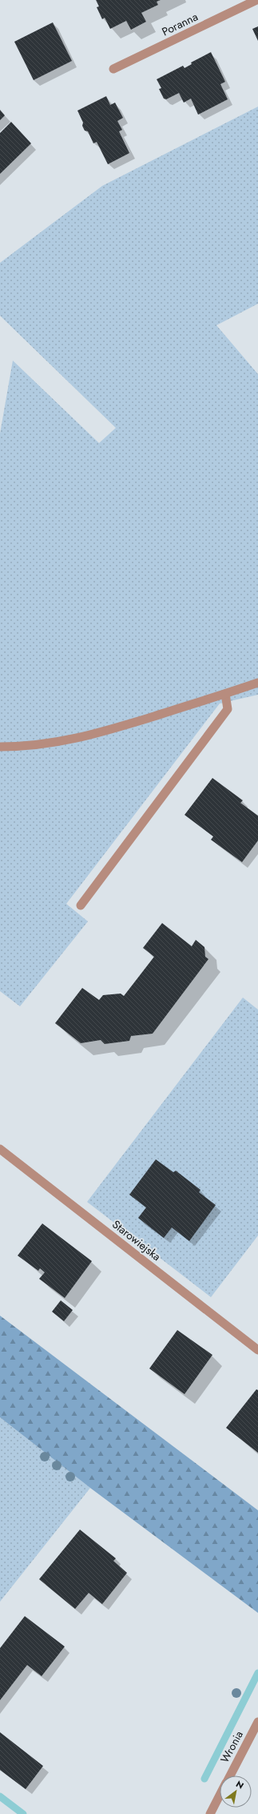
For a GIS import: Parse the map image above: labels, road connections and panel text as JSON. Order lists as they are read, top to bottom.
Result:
{
  "streets": {
    "street": ["Poranna", "Starowiejska", "Wronia"]
  },
  "north": "top right"
}
